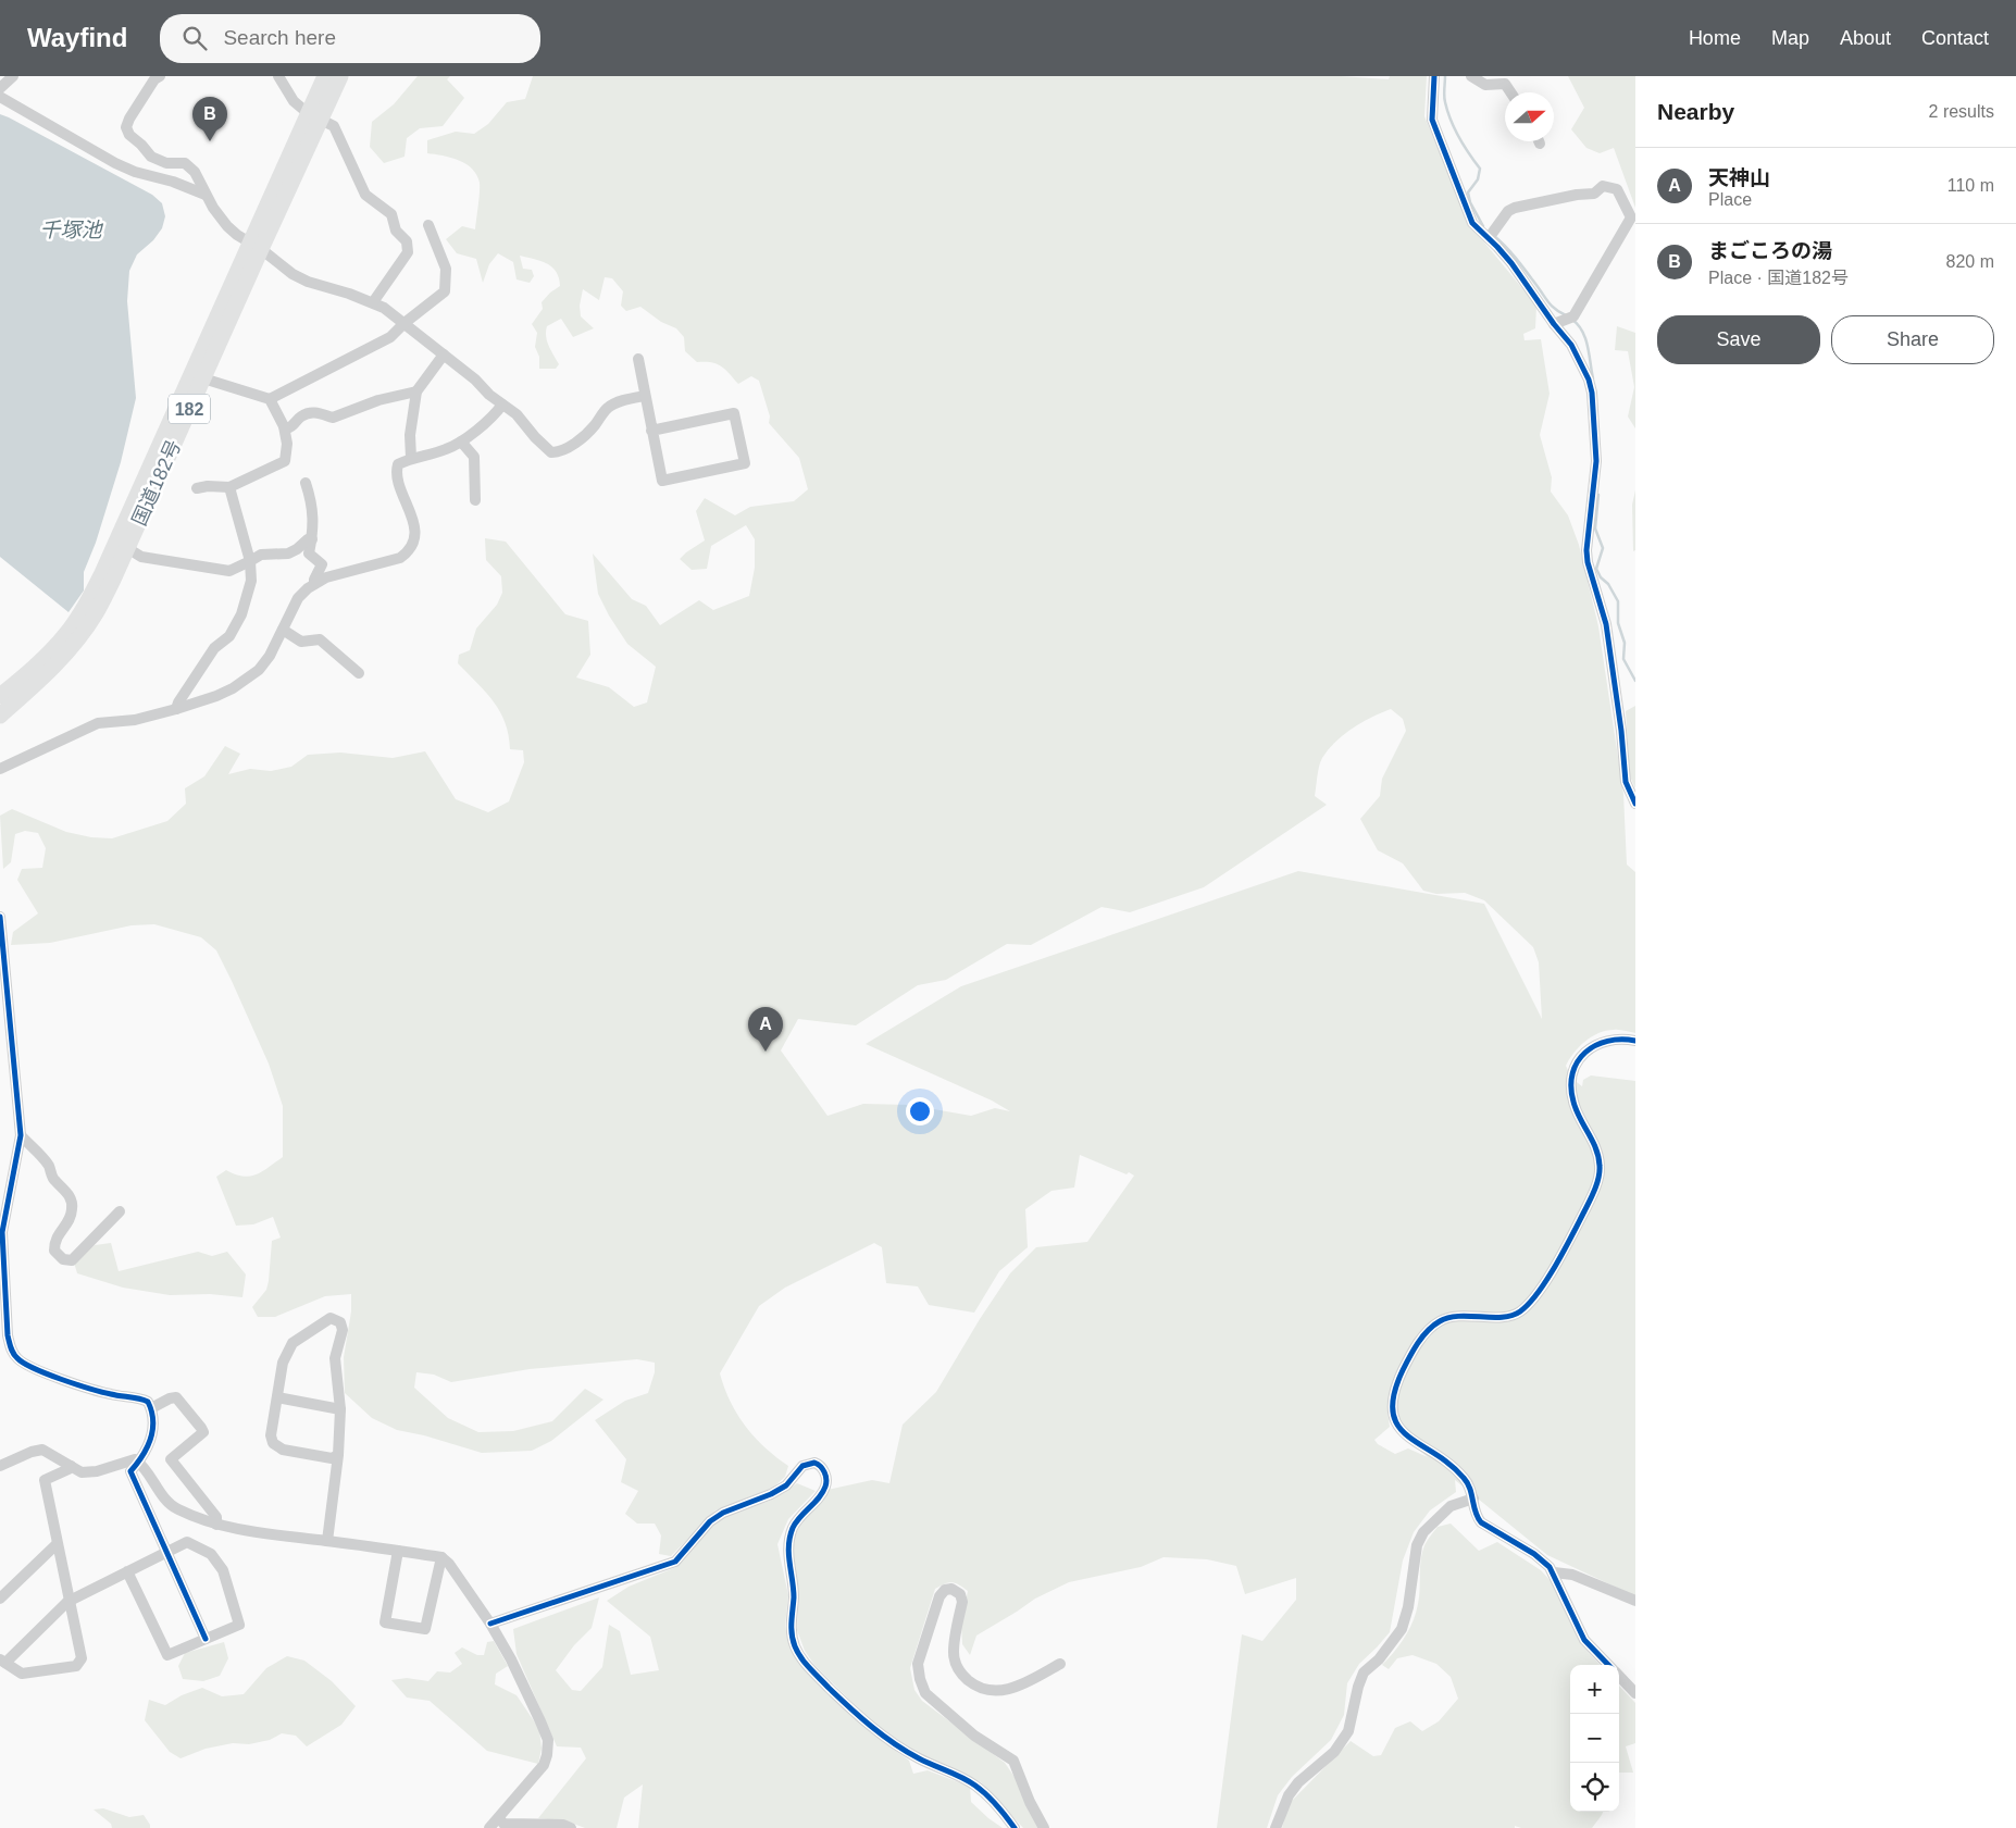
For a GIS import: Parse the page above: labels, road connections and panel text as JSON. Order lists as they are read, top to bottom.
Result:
{
  "streets": {
    "highway": ["182", "国道182号"]
  },
  "water": ["千塚池"],
  "north": "right",
  "page": {
    "header": "Wayfind",
    "search": "Search here",
    "nav": [
      "Home",
      "Map",
      "About",
      "Contact"
    ],
    "heading": ["Nearby", "2 results"],
    "pins": ["B", "A"],
    "list": [
      {
        "mark": "A",
        "name": "天神山",
        "note": "Place",
        "value": "110 m"
      },
      {
        "mark": "B",
        "name": "まごころの湯",
        "note": "Place · 国道182号",
        "value": "820 m"
      }
    ],
    "buttons": ["Save", "Share"],
    "map_buttons": ["+", "−"]
  }
}
